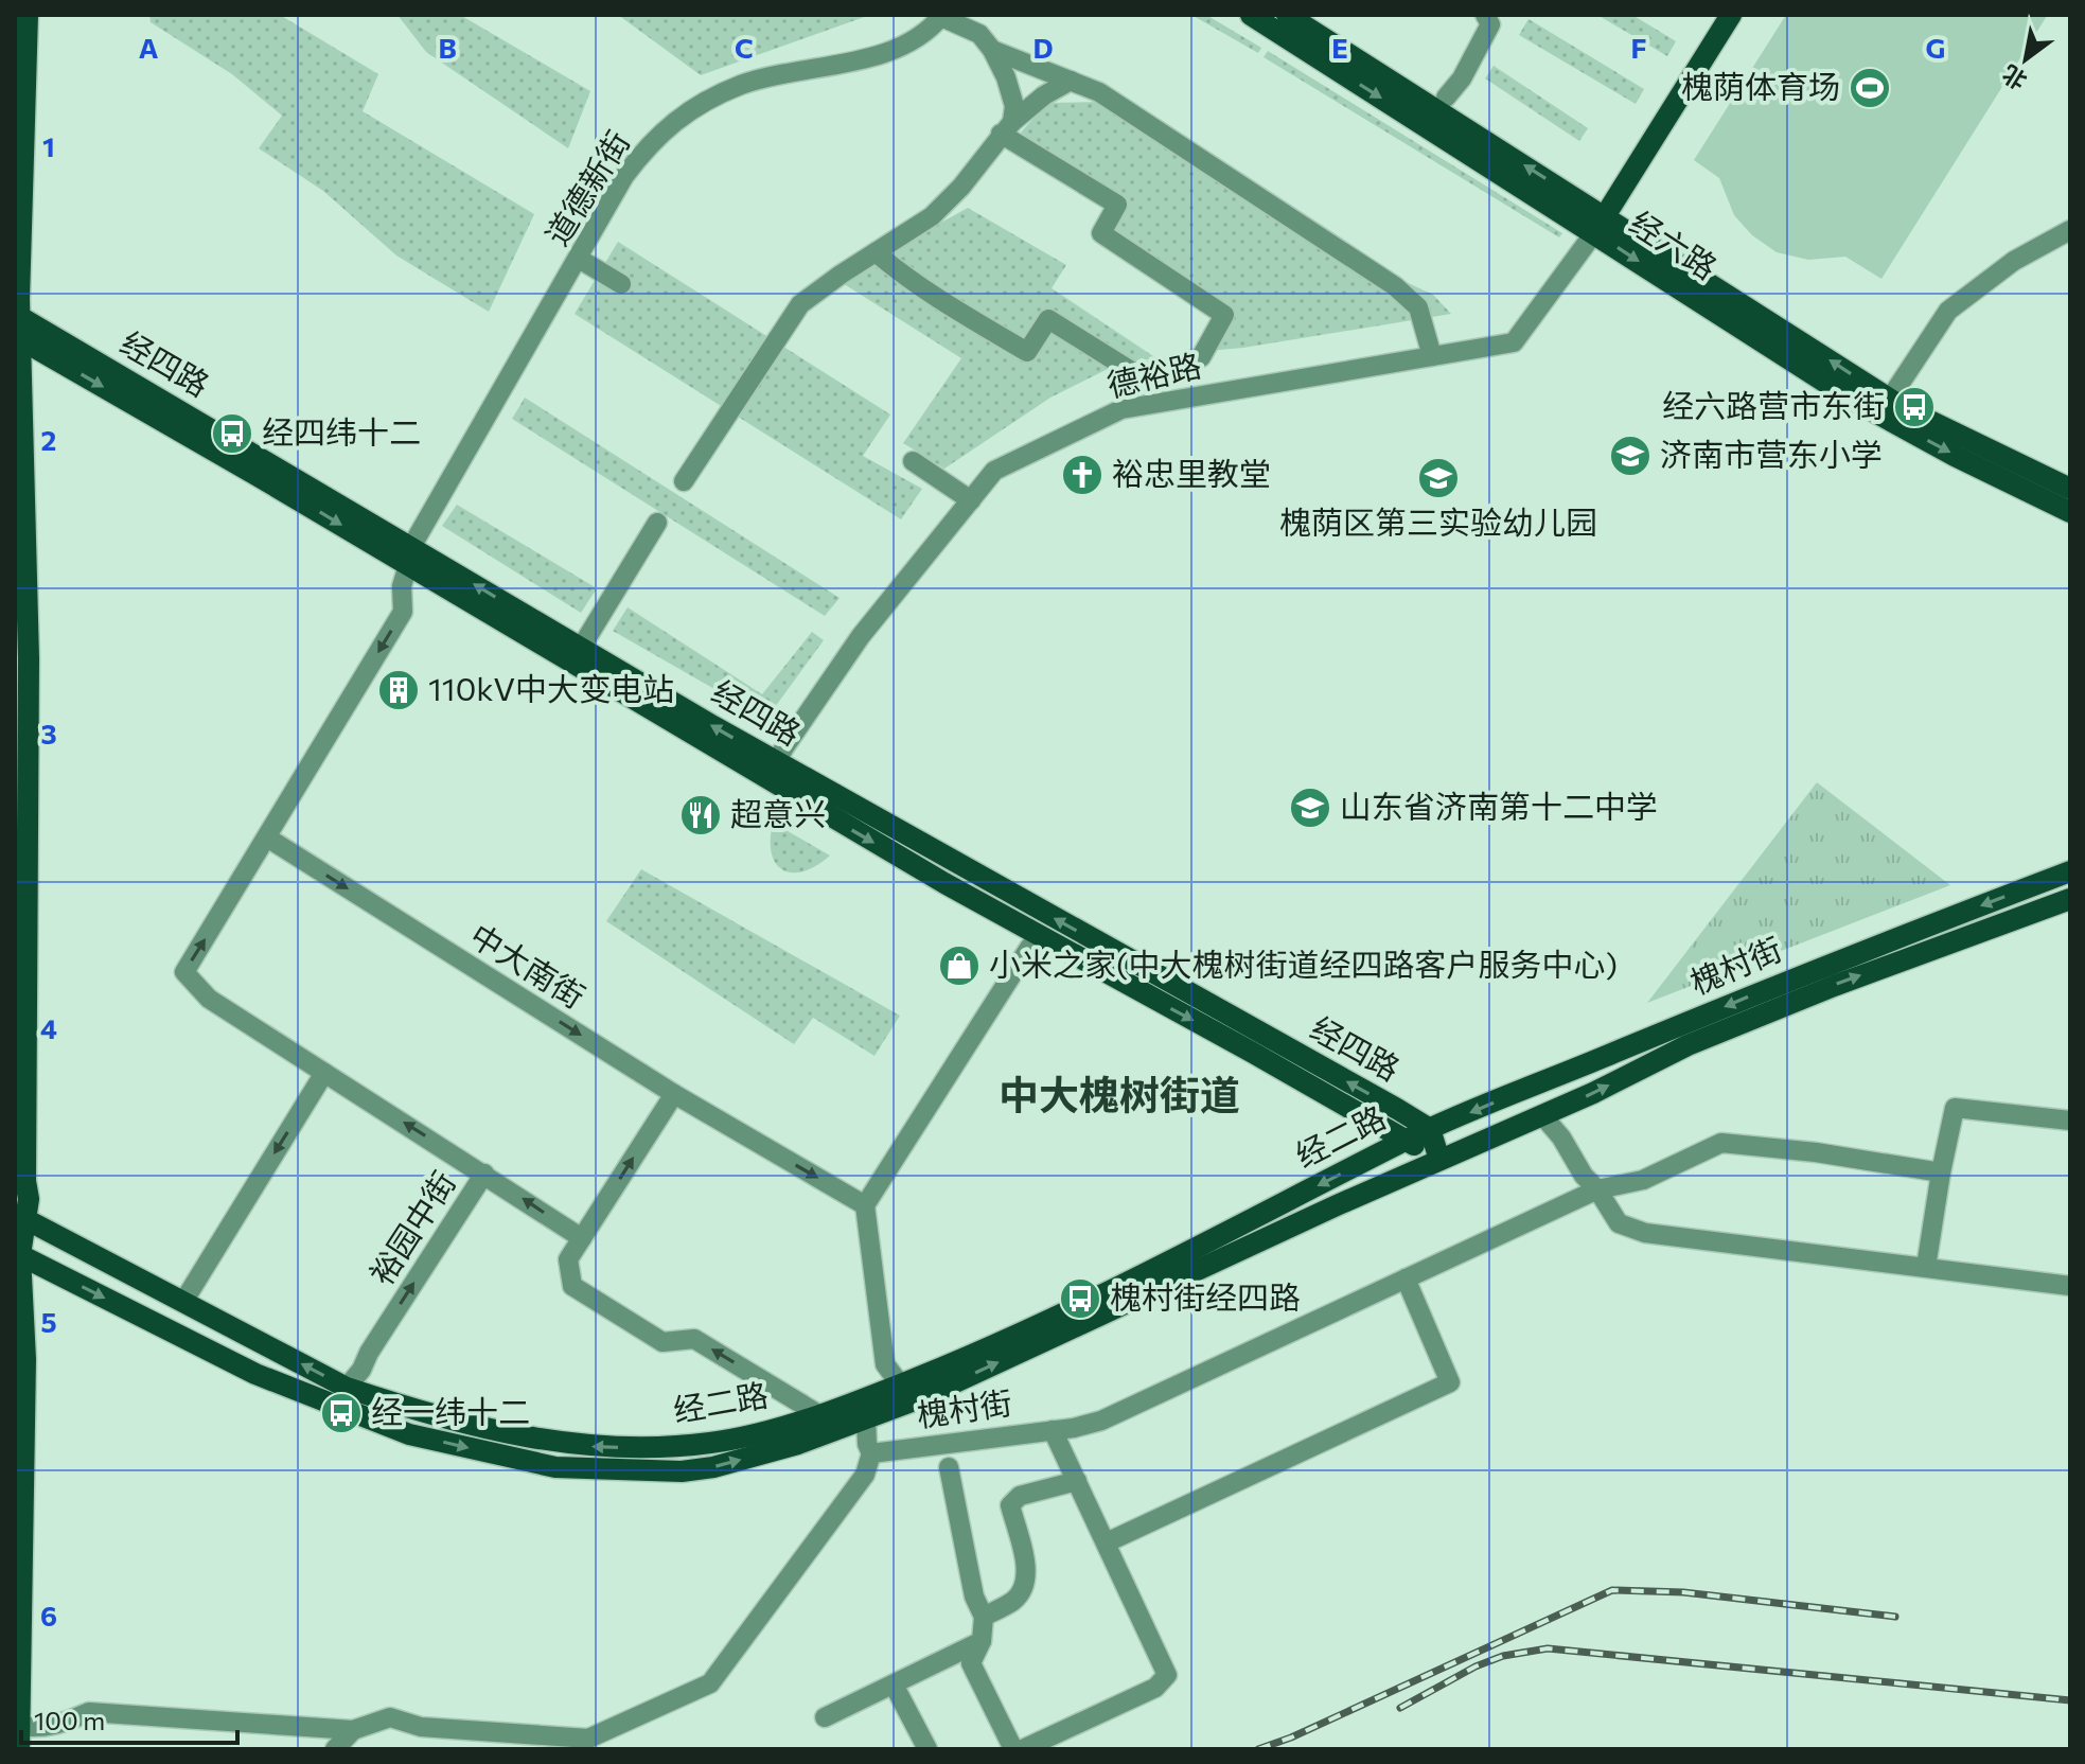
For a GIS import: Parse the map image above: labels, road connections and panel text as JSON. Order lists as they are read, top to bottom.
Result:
{
  "streets": {
    "main road": [
      "经六路",
      "经四路",
      "槐村街",
      "经二路"
    ],
    "street": [
      "道德新街",
      "德裕路",
      "中大南街",
      "裕园中街"
    ]
  },
  "crossings": [
    ["道德新街", "经四路"],
    ["经六路", "德裕路"],
    ["经四路", "德裕路"],
    ["经四路", "槐村街"],
    ["经四路", "经二路"],
    ["槐村街", "经二路"],
    ["经二路", "裕园中街"]
  ],
  "one_way": ["中大南街"],
  "districts": ["中大槐树街道"],
  "places": {
    "sports": ["槐荫体育场"],
    "bus stop": [
      "经六路营市东街",
      "经四纬十二",
      "槐村街经四路",
      "经一纬十二"
    ],
    "school or university": ["济南市营东小学", "槐荫区第三实验幼儿园", "山东省济南第十二中学"],
    "church": ["裕忠里教堂"],
    "building": ["110kV中大变电站"],
    "restaurant": ["超意兴"],
    "shop": ["小米之家(中大槐树街道经四路客户服务中心)"]
  },
  "scale_bar": "100 m",
  "north": "bottom left",
  "grid": {
    "columns": [
      "A",
      "B",
      "C",
      "D",
      "E",
      "F",
      "G"
    ],
    "rows": [
      "1",
      "2",
      "3",
      "4",
      "5",
      "6"
    ]
  }
}
